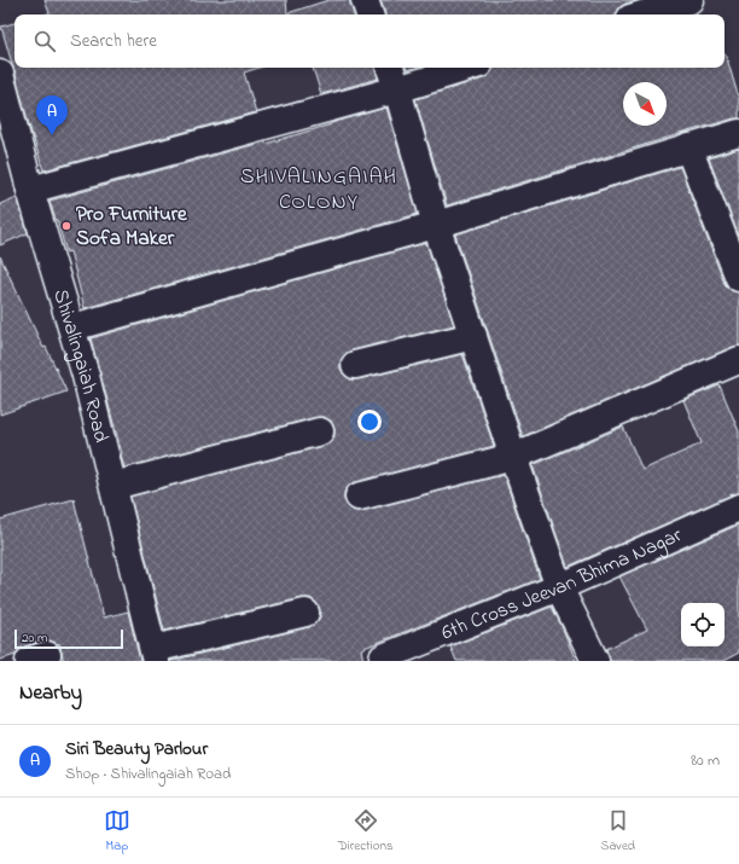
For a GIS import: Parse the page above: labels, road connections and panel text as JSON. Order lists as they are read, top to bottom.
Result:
{
  "streets": {
    "street": ["Shivalingaiah Road", "6th Cross Jeevan Bhima Nagar"]
  },
  "districts": ["SHIVALINGAIAH COLONY"],
  "places": ["Pro Furniture Sofa Maker"],
  "scale_bar": "20 m",
  "north": "bottom right",
  "page": {
    "search": "Search here",
    "pins": "A",
    "scale": "20 m",
    "heading": "Nearby",
    "list": [
      {
        "mark": "A",
        "name": "Siri Beauty Parlour",
        "note": "Shop · Shivalingaiah Road",
        "value": "80 m"
      }
    ],
    "nav": ["Map", "Directions", "Saved"]
  }
}
